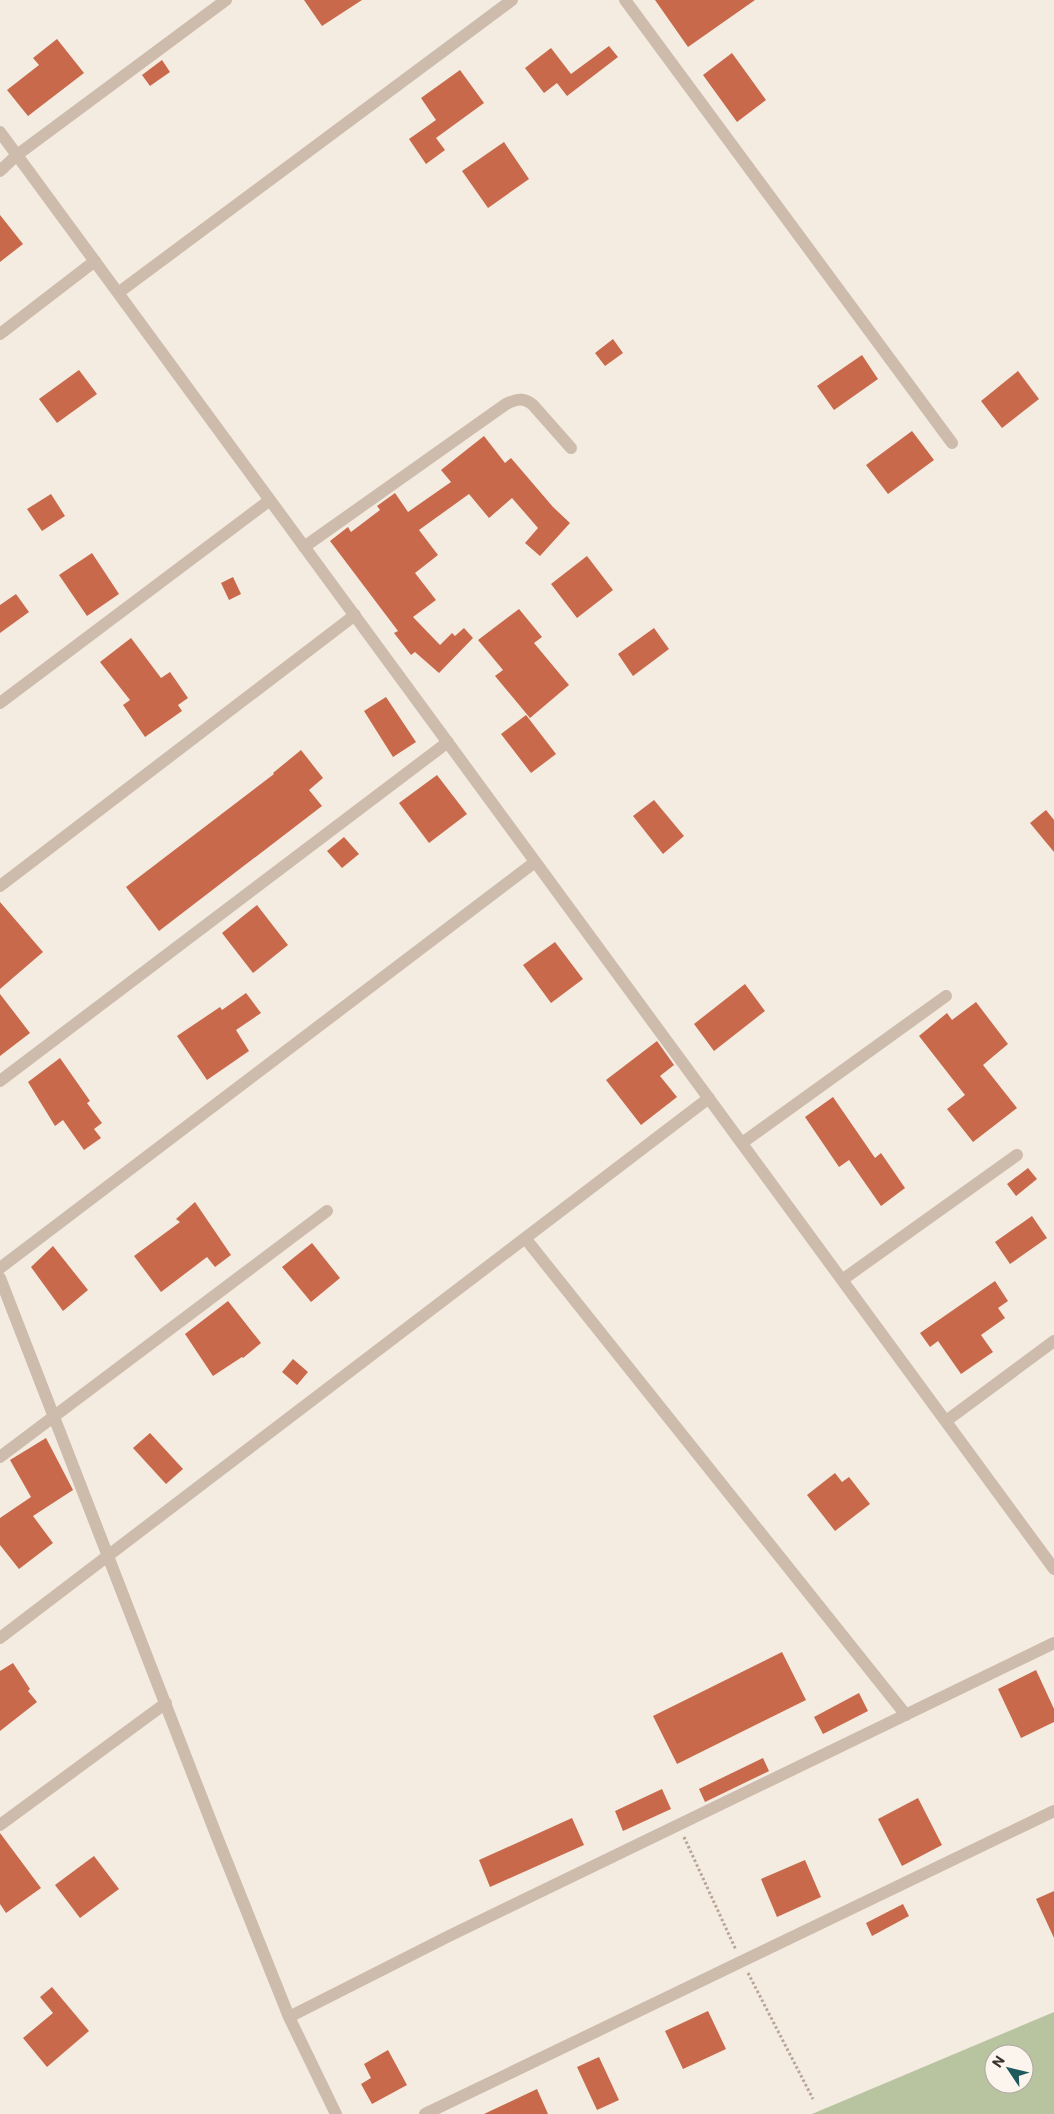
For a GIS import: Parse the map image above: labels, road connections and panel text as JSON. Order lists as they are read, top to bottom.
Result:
{
  "north": "top left"
}
